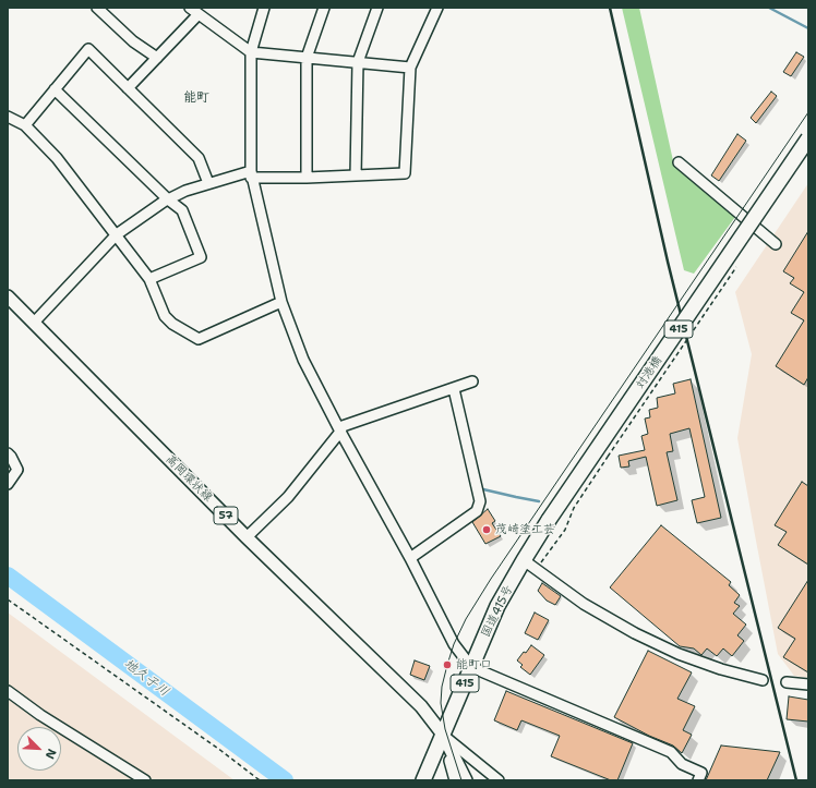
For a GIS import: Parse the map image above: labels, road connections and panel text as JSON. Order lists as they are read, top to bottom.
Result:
{
  "streets": {
    "highway": ["415", "対港橋", "国道415号"],
    "main road": ["高岡環状線", "57"]
  },
  "crossings": [
    ["対港橋", "国道415号"],
    ["高岡環状線", "国道415号"]
  ],
  "districts": ["能町"],
  "water": ["地久子川"],
  "places": ["茂崎塗工芸", "能町口"],
  "north": "bottom right"
}
